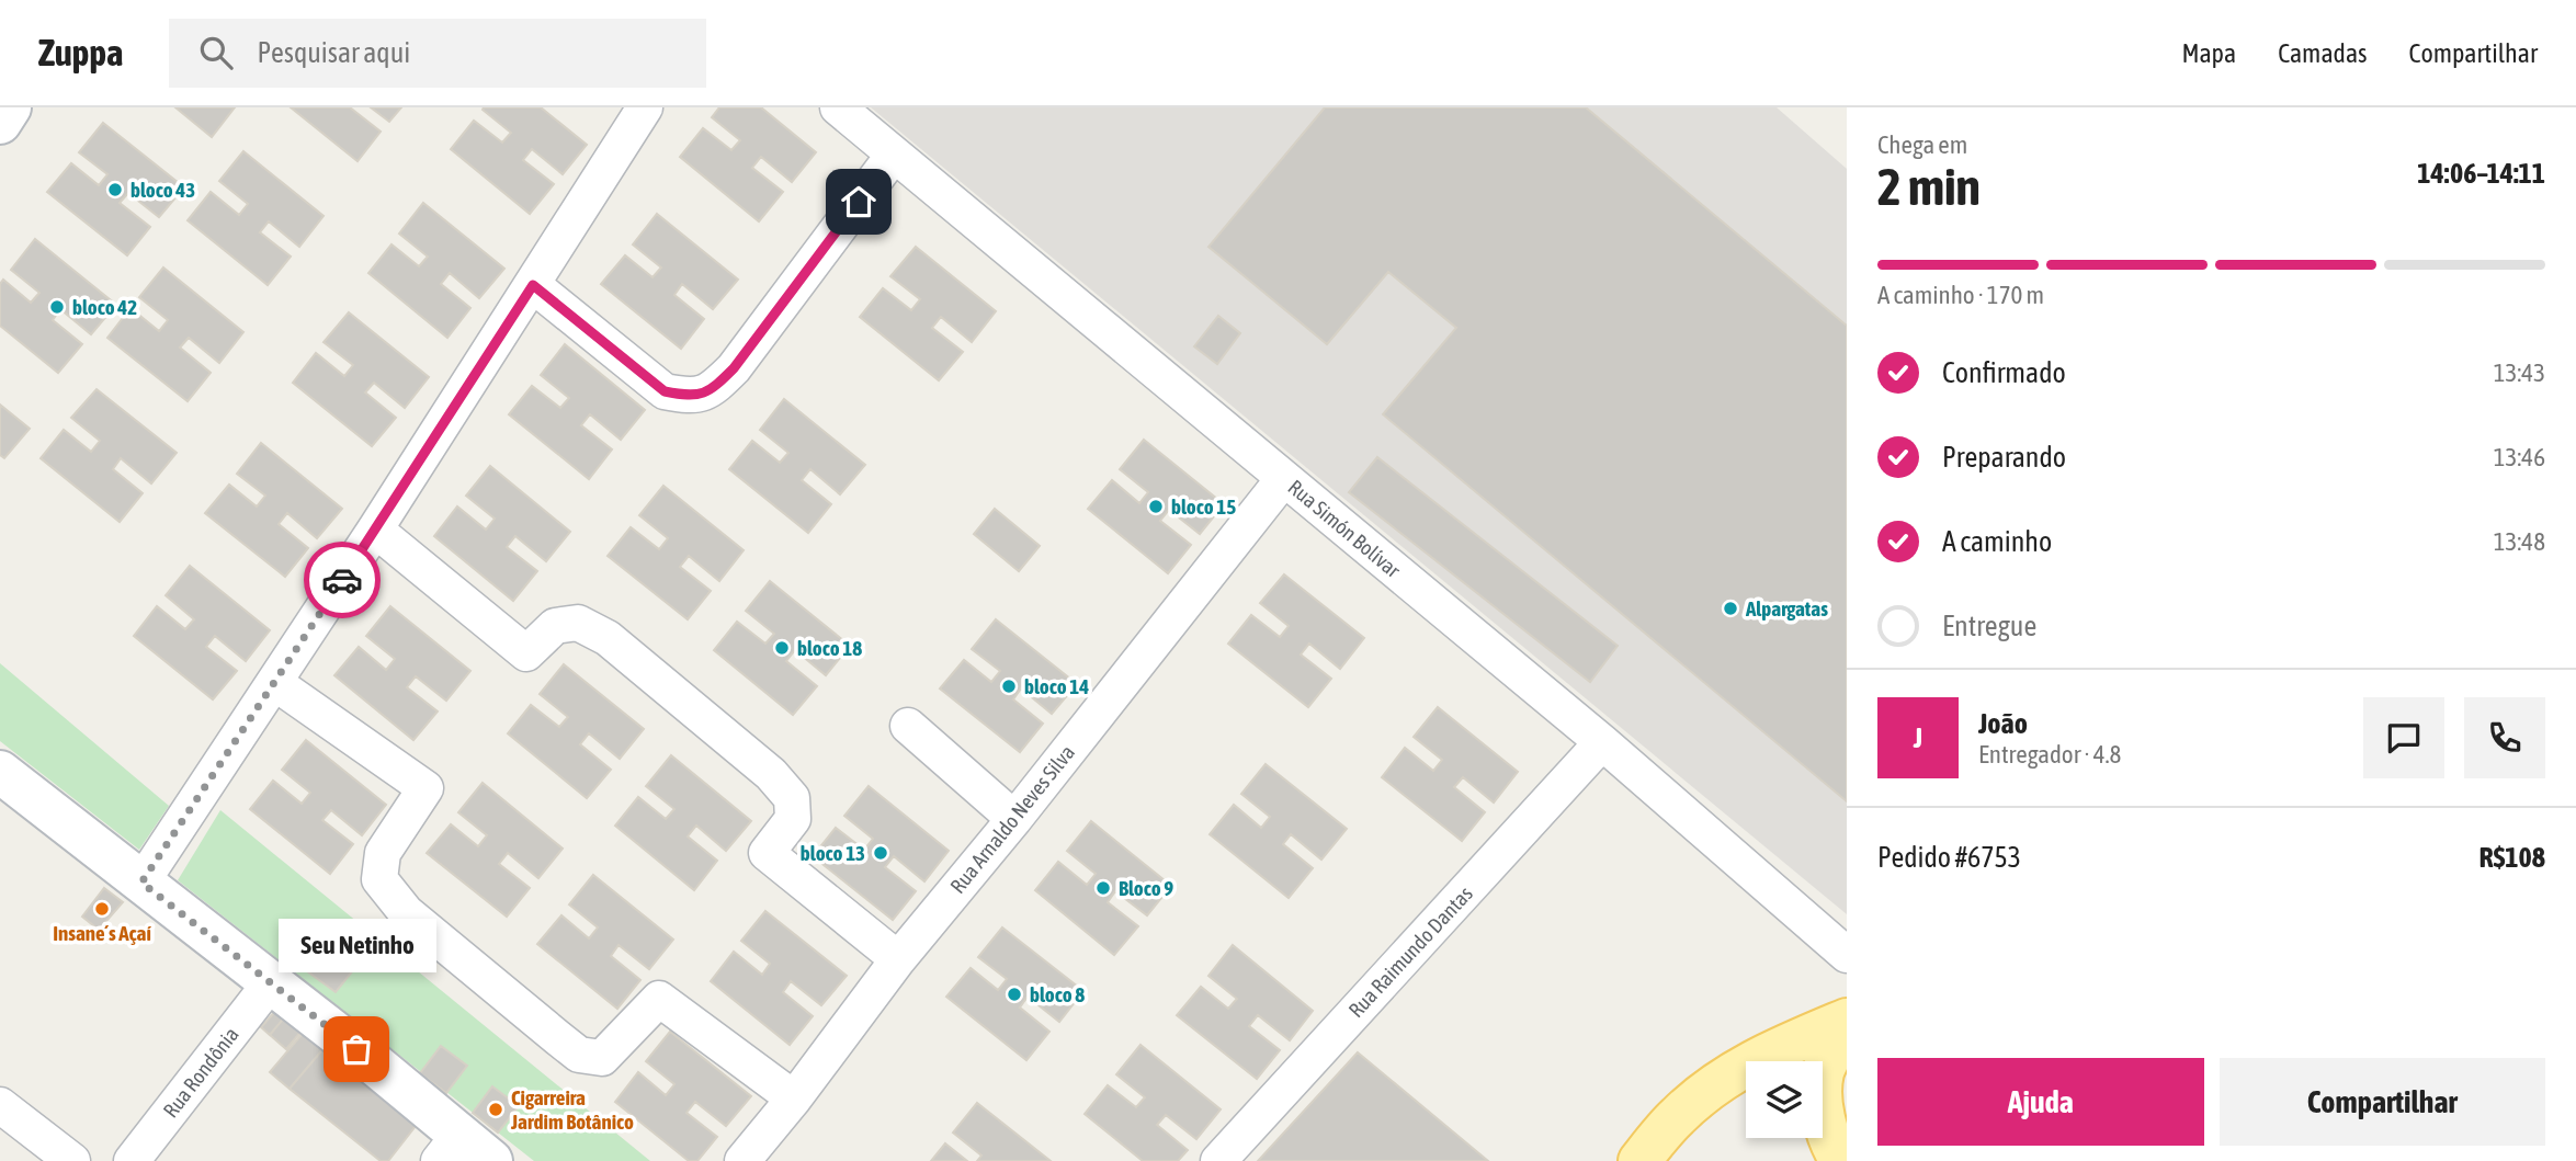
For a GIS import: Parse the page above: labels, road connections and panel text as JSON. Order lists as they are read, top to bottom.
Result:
{
  "streets": {
    "street": [
      "Rua Simón Bolívar",
      "Rua Arnaldo Neves Silva",
      "Rua Raimundo Dantas",
      "Rua Rondônia"
    ]
  },
  "crossings": [
    ["Rua Simón Bolívar", "Rua Arnaldo Neves Silva"],
    ["Rua Simón Bolívar", "Rua Raimundo Dantas"]
  ],
  "places": [
    "bloco 43",
    "bloco 42",
    "bloco 15",
    "Alpargatas",
    "bloco 18",
    "bloco 14",
    "bloco 13",
    "Bloco 9",
    "Insane´s Açaí",
    "bloco 8",
    "Seu Netinho",
    "Cigarreira Jardim Botânico"
  ],
  "page": {
    "header": "Zuppa",
    "search": "Pesquisar aqui",
    "nav": ["Mapa", "Camadas", "Compartilhar"],
    "heading": ["2 min", "Chega em", "14:06–14:11"],
    "panel": [
      "João",
      "Entregador · 4.8",
      "Pedido #6753",
      "R$108"
    ],
    "bar": "A caminho · 170 m",
    "list": [
      ["Confirmado", "13:43"],
      ["Preparando", "13:46"],
      ["A caminho", "13:48"],
      "Entregue"
    ],
    "round": "J",
    "bubble": "Seu Netinho",
    "buttons": ["Ajuda", "Compartilhar"]
  }
}
